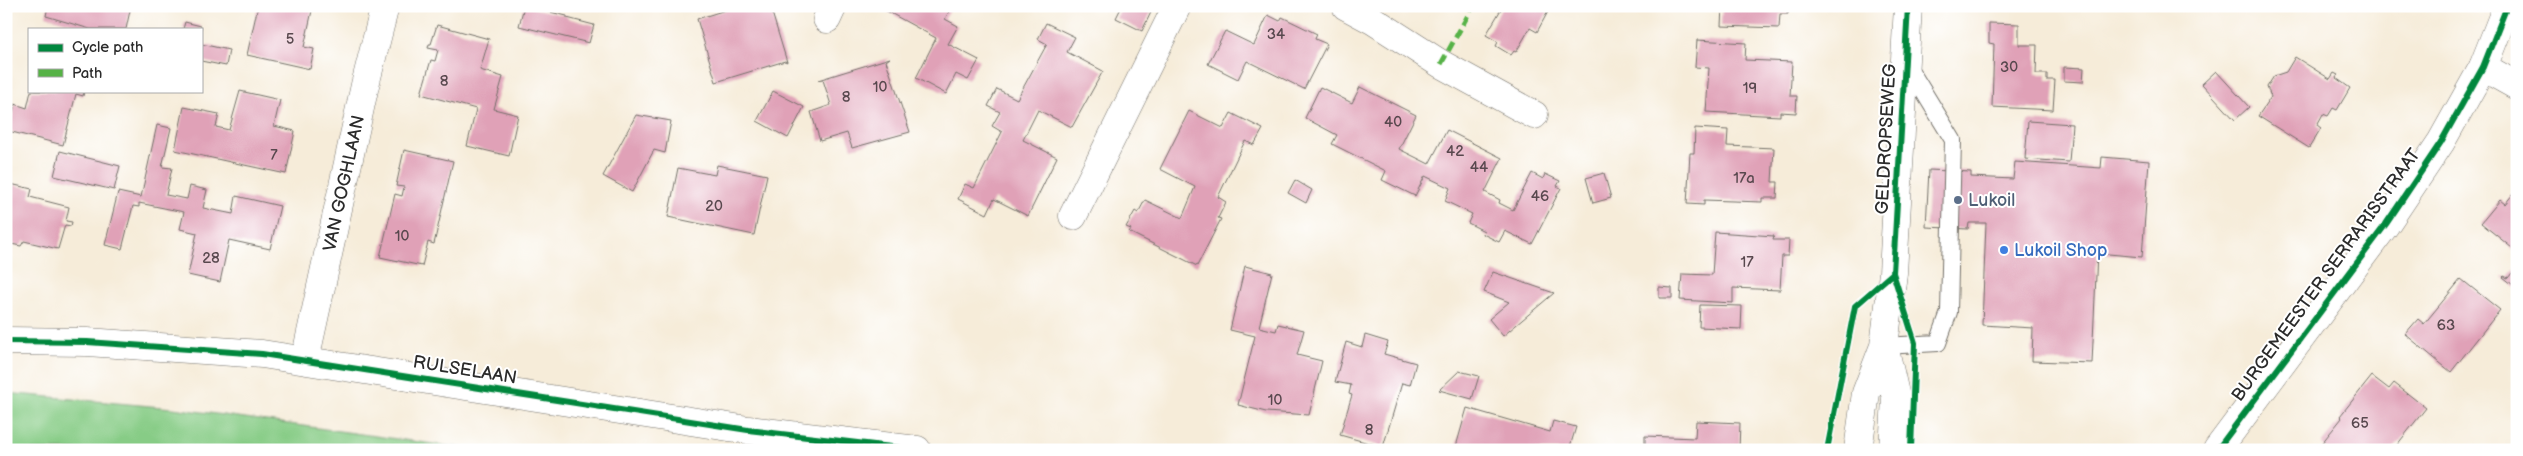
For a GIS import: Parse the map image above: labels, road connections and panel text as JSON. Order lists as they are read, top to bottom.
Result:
{
  "streets": {
    "street": [
      "GELDROPSEWEG",
      "VAN GOGHLAAN",
      "BURGEMEESTER SERRARISSTRAAT",
      "RULSELAAN"
    ]
  },
  "crossings": [
    ["VAN GOGHLAAN", "RULSELAAN"]
  ],
  "places": ["Lukoil", "Lukoil Shop"],
  "house_numbers": [
    "34",
    "5",
    "30",
    "8",
    "10",
    "19",
    "8",
    "40",
    "42",
    "7",
    "44",
    "17a",
    "46",
    "20",
    "10",
    "28",
    "17",
    "63",
    "10",
    "65",
    "8"
  ],
  "legend": ["Cycle path", "Path"]
}
